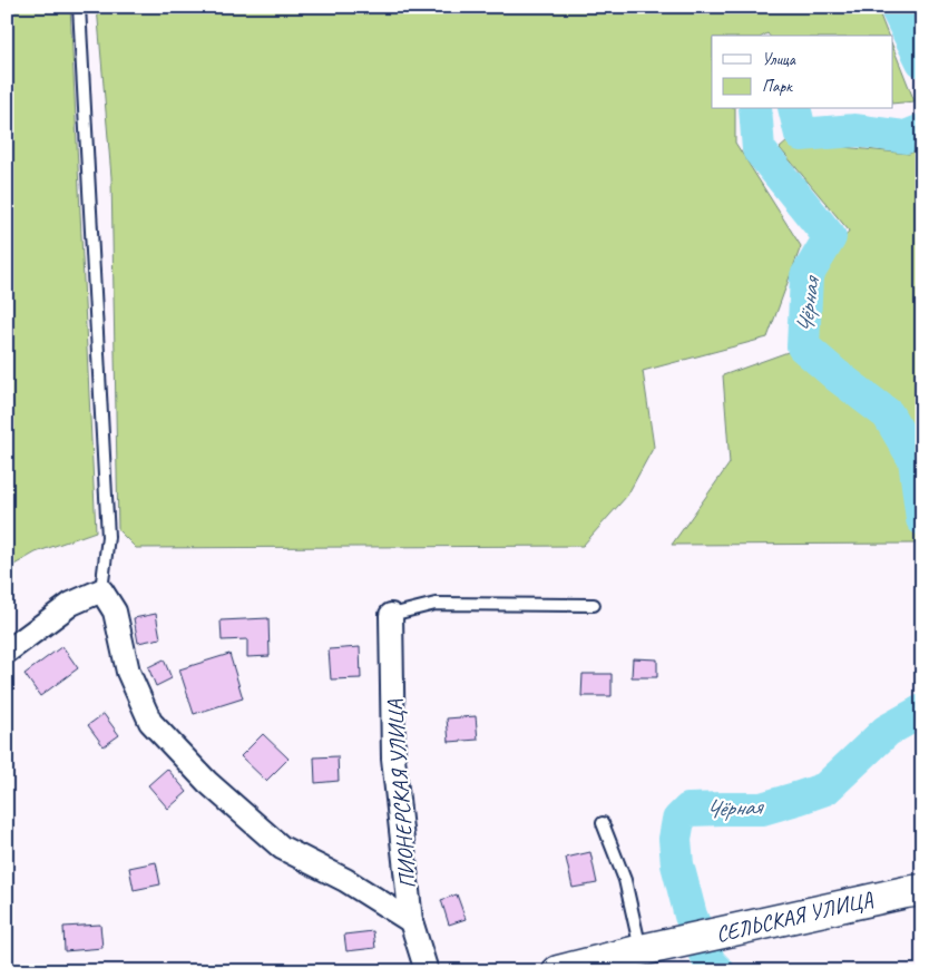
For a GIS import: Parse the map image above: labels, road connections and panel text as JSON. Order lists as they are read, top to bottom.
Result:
{
  "streets": {
    "main road": ["СЕЛЬСКАЯ УЛИЦА"],
    "street": ["ПИОНЕРСКАЯ УЛИЦА"]
  },
  "water": ["Чёрная"],
  "legend": ["Улица", "Парк"]
}
